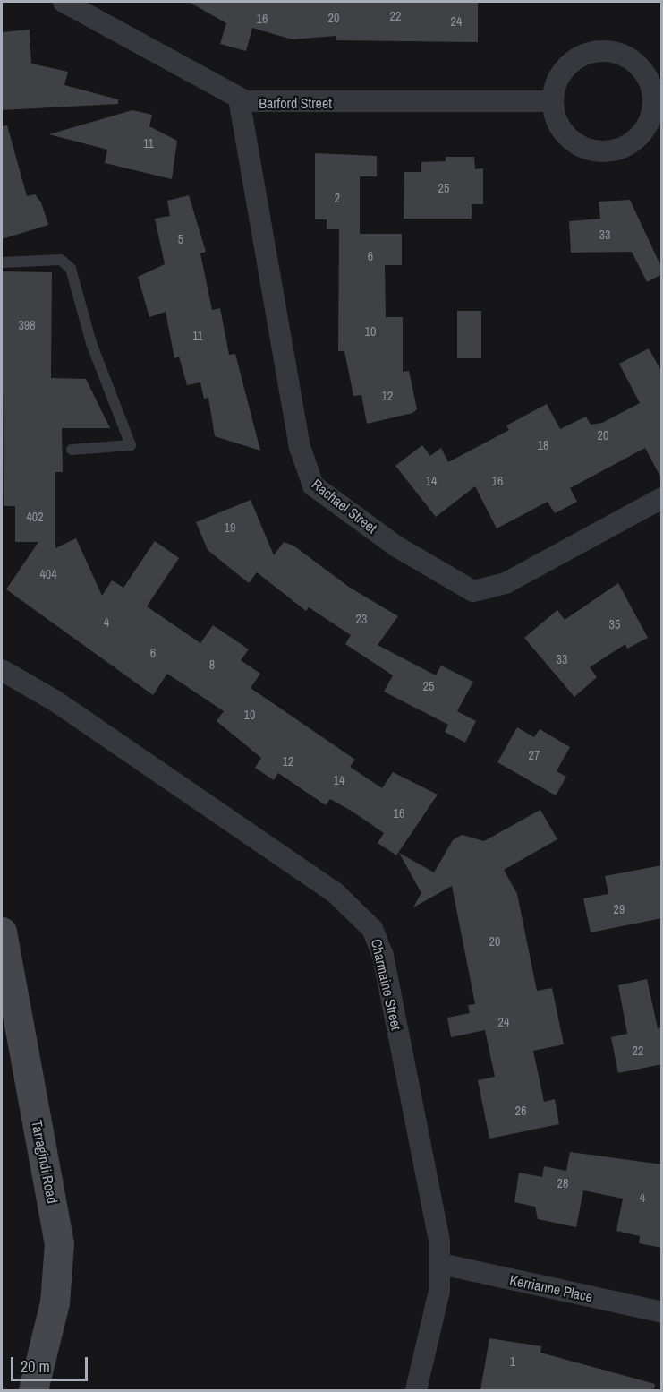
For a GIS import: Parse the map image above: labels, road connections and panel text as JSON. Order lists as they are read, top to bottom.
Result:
{
  "streets": {
    "street": [
      "Barford Street",
      "Rachael Street",
      "Charmaine Street",
      "Tarragindi Road",
      "Kerrianne Place"
    ]
  },
  "crossings": [
    ["Barford Street", "Rachael Street"],
    ["Charmaine Street", "Kerrianne Place"]
  ],
  "house_numbers": [
    "22",
    "20",
    "16",
    "24",
    "11",
    "25",
    "2",
    "33",
    "5",
    "6",
    "398",
    "10",
    "11",
    "12",
    "20",
    "18",
    "14",
    "16",
    "402",
    "19",
    "404",
    "23",
    "4",
    "35",
    "6",
    "33",
    "8",
    "25",
    "10",
    "27",
    "12",
    "14",
    "16",
    "29",
    "20",
    "24",
    "22",
    "26",
    "28",
    "4",
    "1"
  ],
  "scale_bar": "20 m"
}
